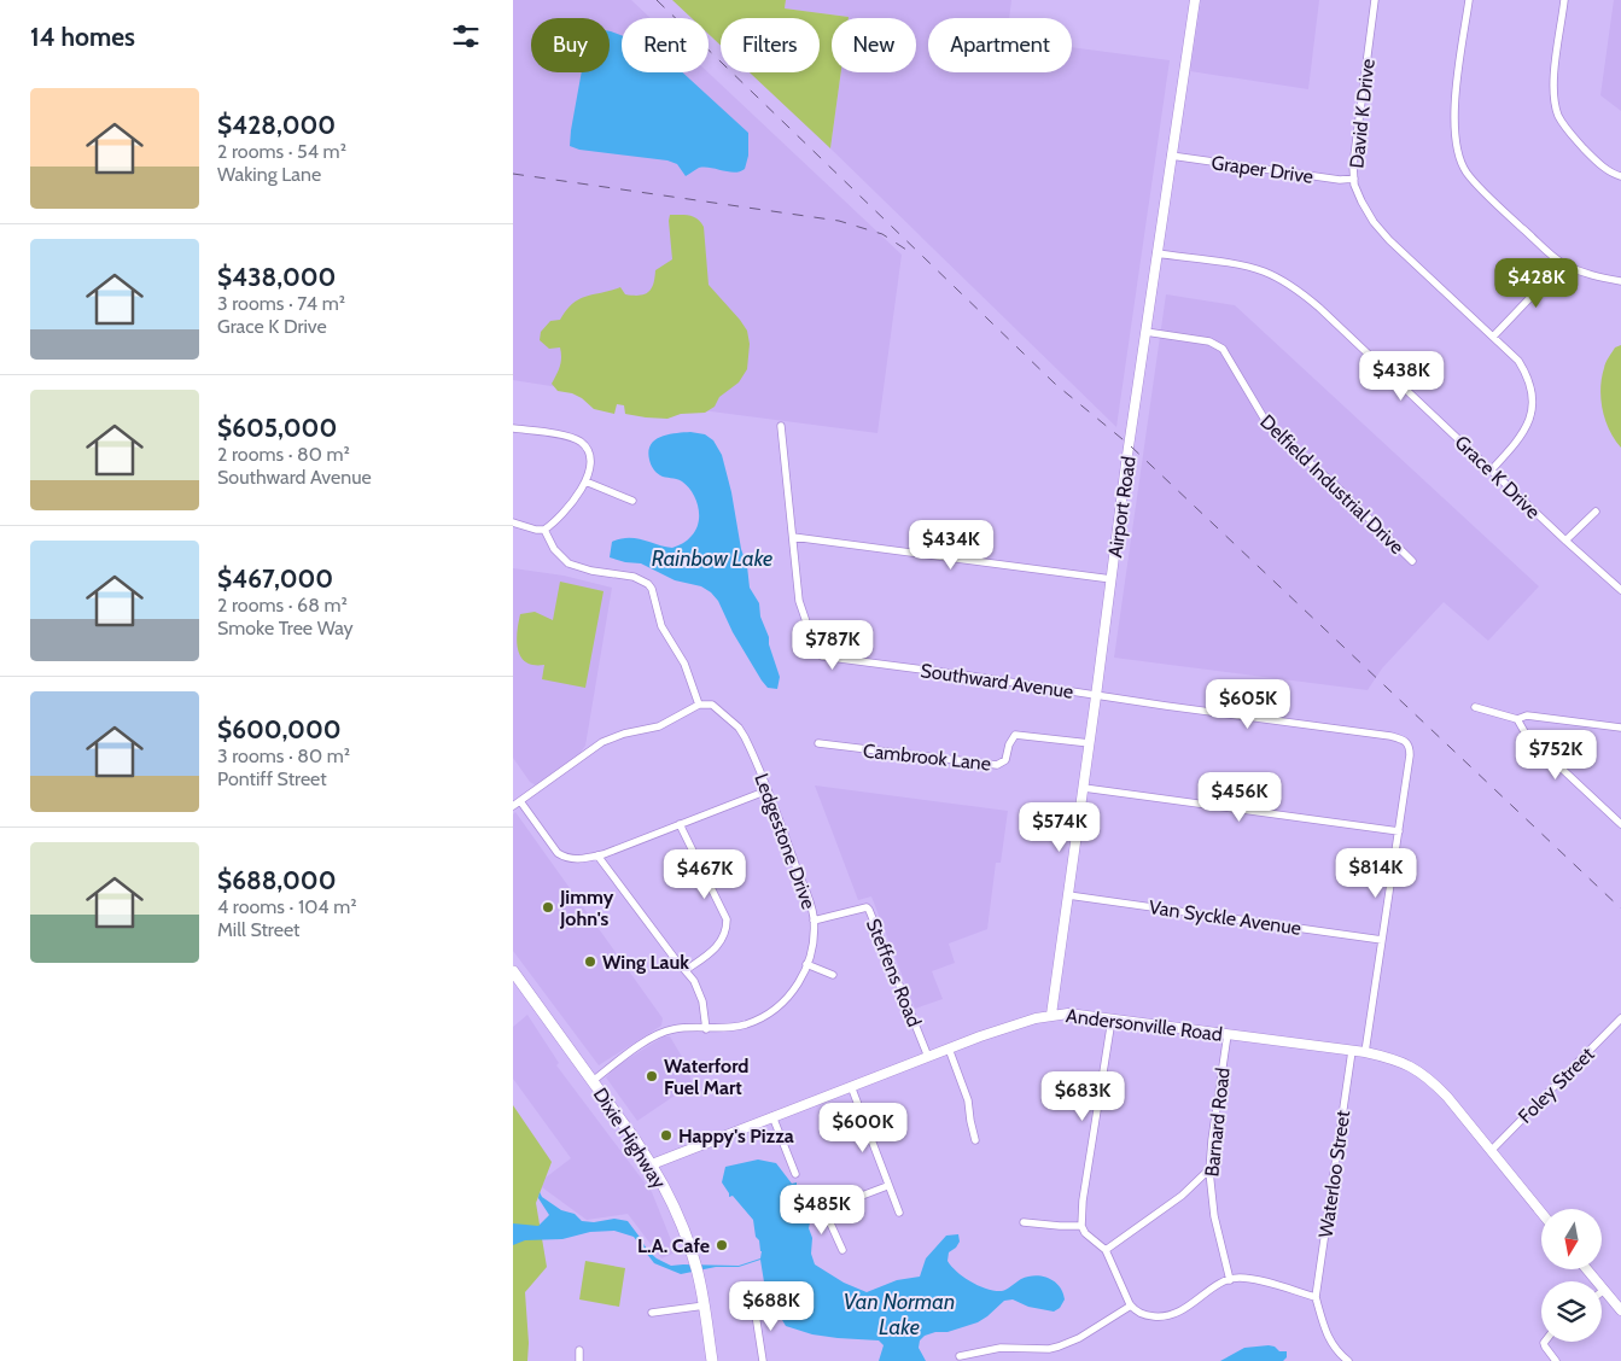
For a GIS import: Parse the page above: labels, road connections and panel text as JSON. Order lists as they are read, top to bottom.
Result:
{
  "streets": {
    "main road": ["Dixie Highway"],
    "street": [
      "David K Drive",
      "Graper Drive",
      "Grace K Drive",
      "Delfield Industrial Drive",
      "Airport Road",
      "Southward Avenue",
      "Cambrook Lane",
      "Ledgestone Drive",
      "Van Syckle Avenue",
      "Steffens Road",
      "Andersonville Road",
      "Foley Street",
      "Barnard Road",
      "Waterloo Street"
    ]
  },
  "crossings": [
    ["David K Drive", "Graper Drive"],
    ["David K Drive", "Grace K Drive"],
    ["Graper Drive", "Airport Road"],
    ["Grace K Drive", "Airport Road"],
    ["Delfield Industrial Drive", "Airport Road"],
    ["Airport Road", "Southward Avenue"],
    ["Airport Road", "Cambrook Lane"],
    ["Airport Road", "Van Syckle Avenue"],
    ["Airport Road", "Andersonville Road"],
    ["Ledgestone Drive", "Steffens Road"],
    ["Ledgestone Drive", "Dixie Highway"],
    ["Steffens Road", "Andersonville Road"],
    ["Andersonville Road", "Foley Street"],
    ["Andersonville Road", "Barnard Road"],
    ["Andersonville Road", "Dixie Highway"],
    ["Andersonville Road", "Waterloo Street"]
  ],
  "water": ["Rainbow Lake", "Van Norman Lake"],
  "places": [
    "Jimmy John's",
    "Wing Lauk",
    "Waterford Fuel Mart",
    "Happy's Pizza",
    "L.A. Cafe"
  ],
  "north": "bottom",
  "page": {
    "heading": "14 homes",
    "chip": [
      "Buy",
      "Rent",
      "Filters",
      "New",
      "Apartment"
    ],
    "list": [
      {
        "name": "$428,000",
        "note": "2 rooms · 54 m² · Waking Lane"
      },
      {
        "name": "$438,000",
        "note": "3 rooms · 74 m² · Grace K Drive"
      },
      {
        "name": "$605,000",
        "note": "2 rooms · 80 m² · Southward Avenue"
      },
      {
        "name": "$467,000",
        "note": "2 rooms · 68 m² · Smoke Tree Way"
      },
      {
        "name": "$600,000",
        "note": "3 rooms · 80 m² · Pontiff Street"
      },
      {
        "name": "$688,000",
        "note": "4 rooms · 104 m² · Mill Street"
      }
    ],
    "price": [
      "$428K",
      "$438K",
      "$434K",
      "$787K",
      "$605K",
      "$752K",
      "$456K",
      "$574K",
      "$814K",
      "$467K",
      "$683K",
      "$600K",
      "$485K",
      "$688K"
    ]
  }
}
